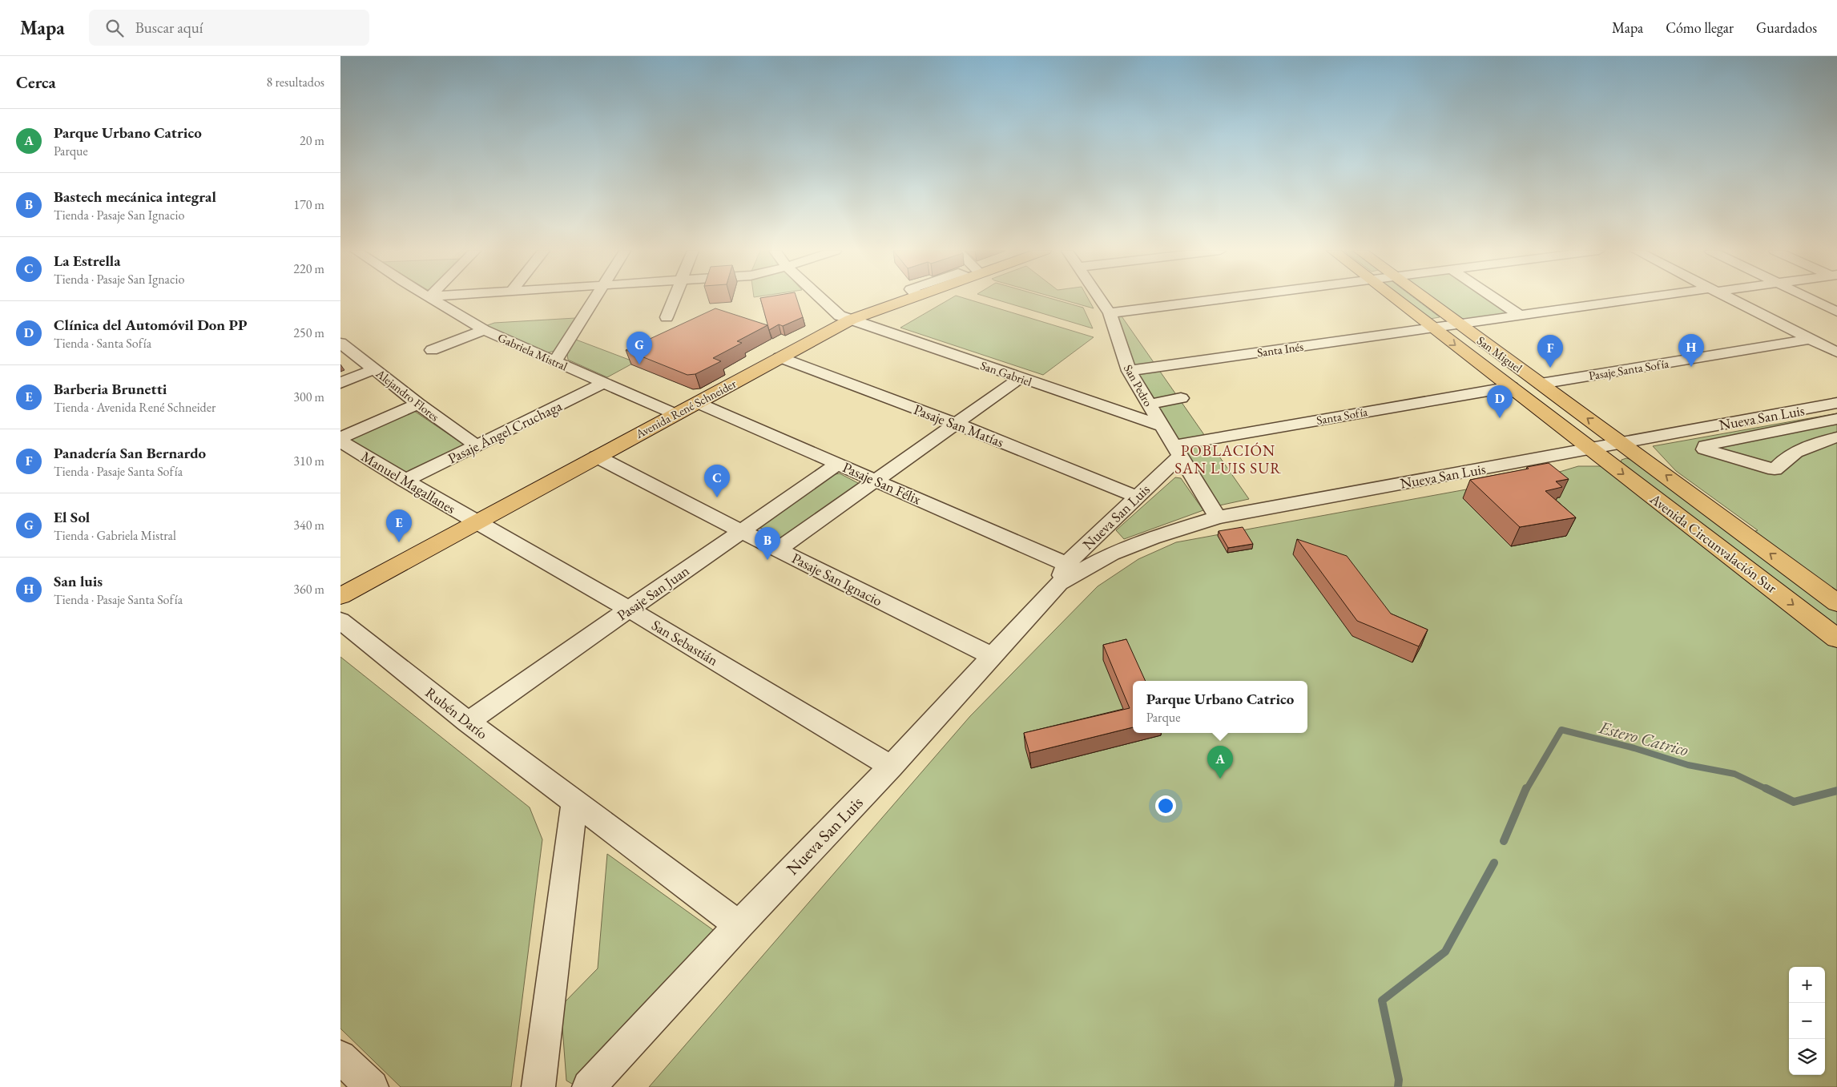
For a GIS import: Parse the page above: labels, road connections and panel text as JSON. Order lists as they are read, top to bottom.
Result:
{
  "streets": {
    "main road": ["San Miguel", "Avenida René Schneider", "Avenida Circunvalación Sur"],
    "street": [
      "Santa Inés",
      "Gabriela Mistral",
      "Pasaje Santa Sofía",
      "San Gabriel",
      "San Pedro",
      "Alejandro Flores",
      "Santa Sofía",
      "Nueva San Luis",
      "Pasaje San Matías",
      "Pasaje Ángel Cruchaga",
      "Manuel Magallanes",
      "Pasaje San Félix",
      "Pasaje San Ignacio",
      "Pasaje San Juan",
      "San Sebastián",
      "Rubén Darío"
    ]
  },
  "crossings": [
    ["Santa Inés", "San Miguel"],
    ["Santa Inés", "San Pedro"],
    ["Gabriela Mistral", "Avenida René Schneider"],
    ["Gabriela Mistral", "Pasaje Ángel Cruchaga"],
    ["San Miguel", "Pasaje Santa Sofía"],
    ["San Miguel", "Santa Sofía"],
    ["San Miguel", "Nueva San Luis"],
    ["San Miguel", "Avenida Circunvalación Sur"],
    ["San Gabriel", "San Pedro"],
    ["San Gabriel", "Avenida René Schneider"],
    ["San Pedro", "Santa Sofía"],
    ["San Pedro", "Nueva San Luis"],
    ["Alejandro Flores", "Pasaje Ángel Cruchaga"],
    ["Avenida René Schneider", "Pasaje San Matías"],
    ["Avenida René Schneider", "Manuel Magallanes"],
    ["Avenida René Schneider", "Pasaje San Félix"],
    ["Avenida René Schneider", "Pasaje San Ignacio"],
    ["Avenida René Schneider", "San Sebastián"],
    ["Santa Sofía", "Nueva San Luis"],
    ["Nueva San Luis", "Pasaje San Matías"],
    ["Nueva San Luis", "Pasaje San Félix"],
    ["Nueva San Luis", "Avenida Circunvalación Sur"],
    ["Nueva San Luis", "Pasaje San Ignacio"],
    ["Nueva San Luis", "San Sebastián"],
    ["Nueva San Luis", "Rubén Darío"],
    ["Pasaje Ángel Cruchaga", "Manuel Magallanes"],
    ["Manuel Magallanes", "San Sebastián"],
    ["Pasaje San Félix", "Pasaje San Juan"],
    ["Pasaje San Ignacio", "Pasaje San Juan"],
    ["Pasaje San Juan", "San Sebastián"],
    ["Pasaje San Juan", "Rubén Darío"]
  ],
  "districts": ["POBLACIÓN SAN LUIS SUR"],
  "water": ["Estero Catrico"],
  "page": {
    "header": "Mapa",
    "search": "Buscar aquí",
    "nav": ["Mapa", "Cómo llegar", "Guardados"],
    "heading": ["Cerca", "8 resultados"],
    "list": [
      {
        "mark": "A",
        "name": "Parque Urbano Catrico",
        "note": "Parque",
        "value": "20 m"
      },
      {
        "mark": "B",
        "name": "Bastech mecánica integral",
        "note": "Tienda · Pasaje San Ignacio",
        "value": "170 m"
      },
      {
        "mark": "C",
        "name": "La Estrella",
        "note": "Tienda · Pasaje San Ignacio",
        "value": "220 m"
      },
      {
        "mark": "D",
        "name": "Clínica del Automóvil Don PP",
        "note": "Tienda · Santa Sofía",
        "value": "250 m"
      },
      {
        "mark": "E",
        "name": "Barberia Brunetti",
        "note": "Tienda · Avenida René Schneider",
        "value": "300 m"
      },
      {
        "mark": "F",
        "name": "Panadería San Bernardo",
        "note": "Tienda · Pasaje Santa Sofía",
        "value": "310 m"
      },
      {
        "mark": "G",
        "name": "El Sol",
        "note": "Tienda · Gabriela Mistral",
        "value": "340 m"
      },
      {
        "mark": "H",
        "name": "San luis",
        "note": "Tienda · Pasaje Santa Sofía",
        "value": "360 m"
      }
    ],
    "pins": [
      "G",
      "H",
      "F",
      "D",
      "C",
      "E",
      "B",
      "A"
    ],
    "popup": ["Parque Urbano Catrico", "Parque"],
    "map_buttons": ["+", "−"]
  }
}
